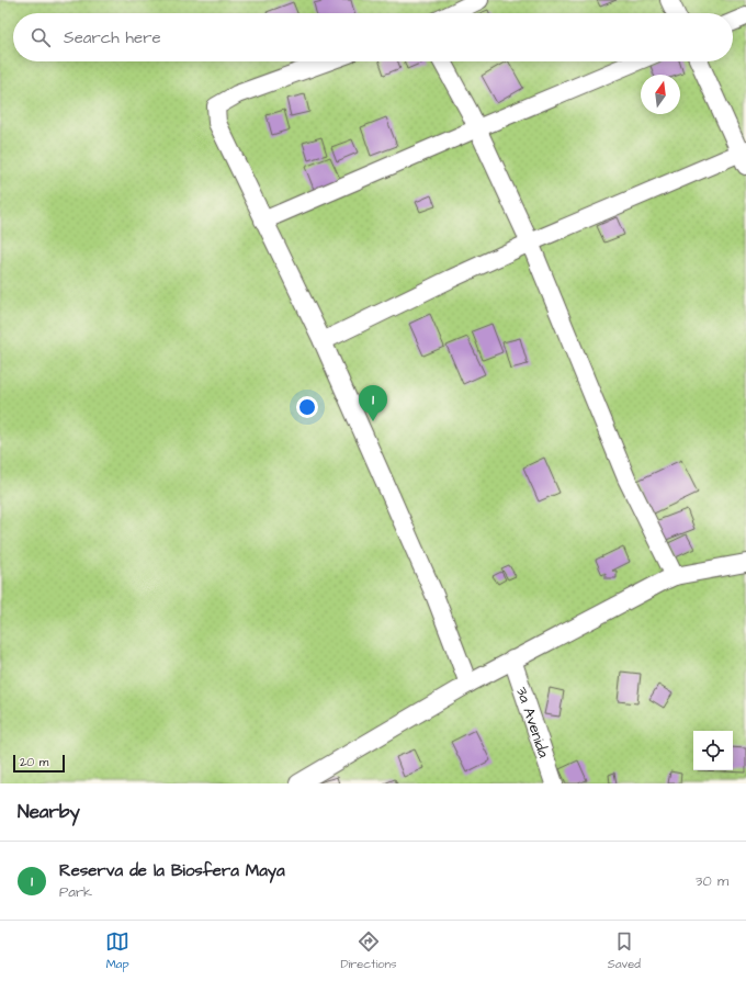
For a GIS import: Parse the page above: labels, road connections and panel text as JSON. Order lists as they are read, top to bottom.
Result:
{
  "streets": {
    "street": ["3a Avenida"]
  },
  "scale_bar": "20 m",
  "north": "top",
  "page": {
    "search": "Search here",
    "pins": "1",
    "scale": "20 m",
    "heading": "Nearby",
    "list": [
      {
        "mark": "1",
        "name": "Reserva de la Biosfera Maya",
        "note": "Park",
        "value": "30 m"
      }
    ],
    "nav": ["Map", "Directions", "Saved"]
  }
}
